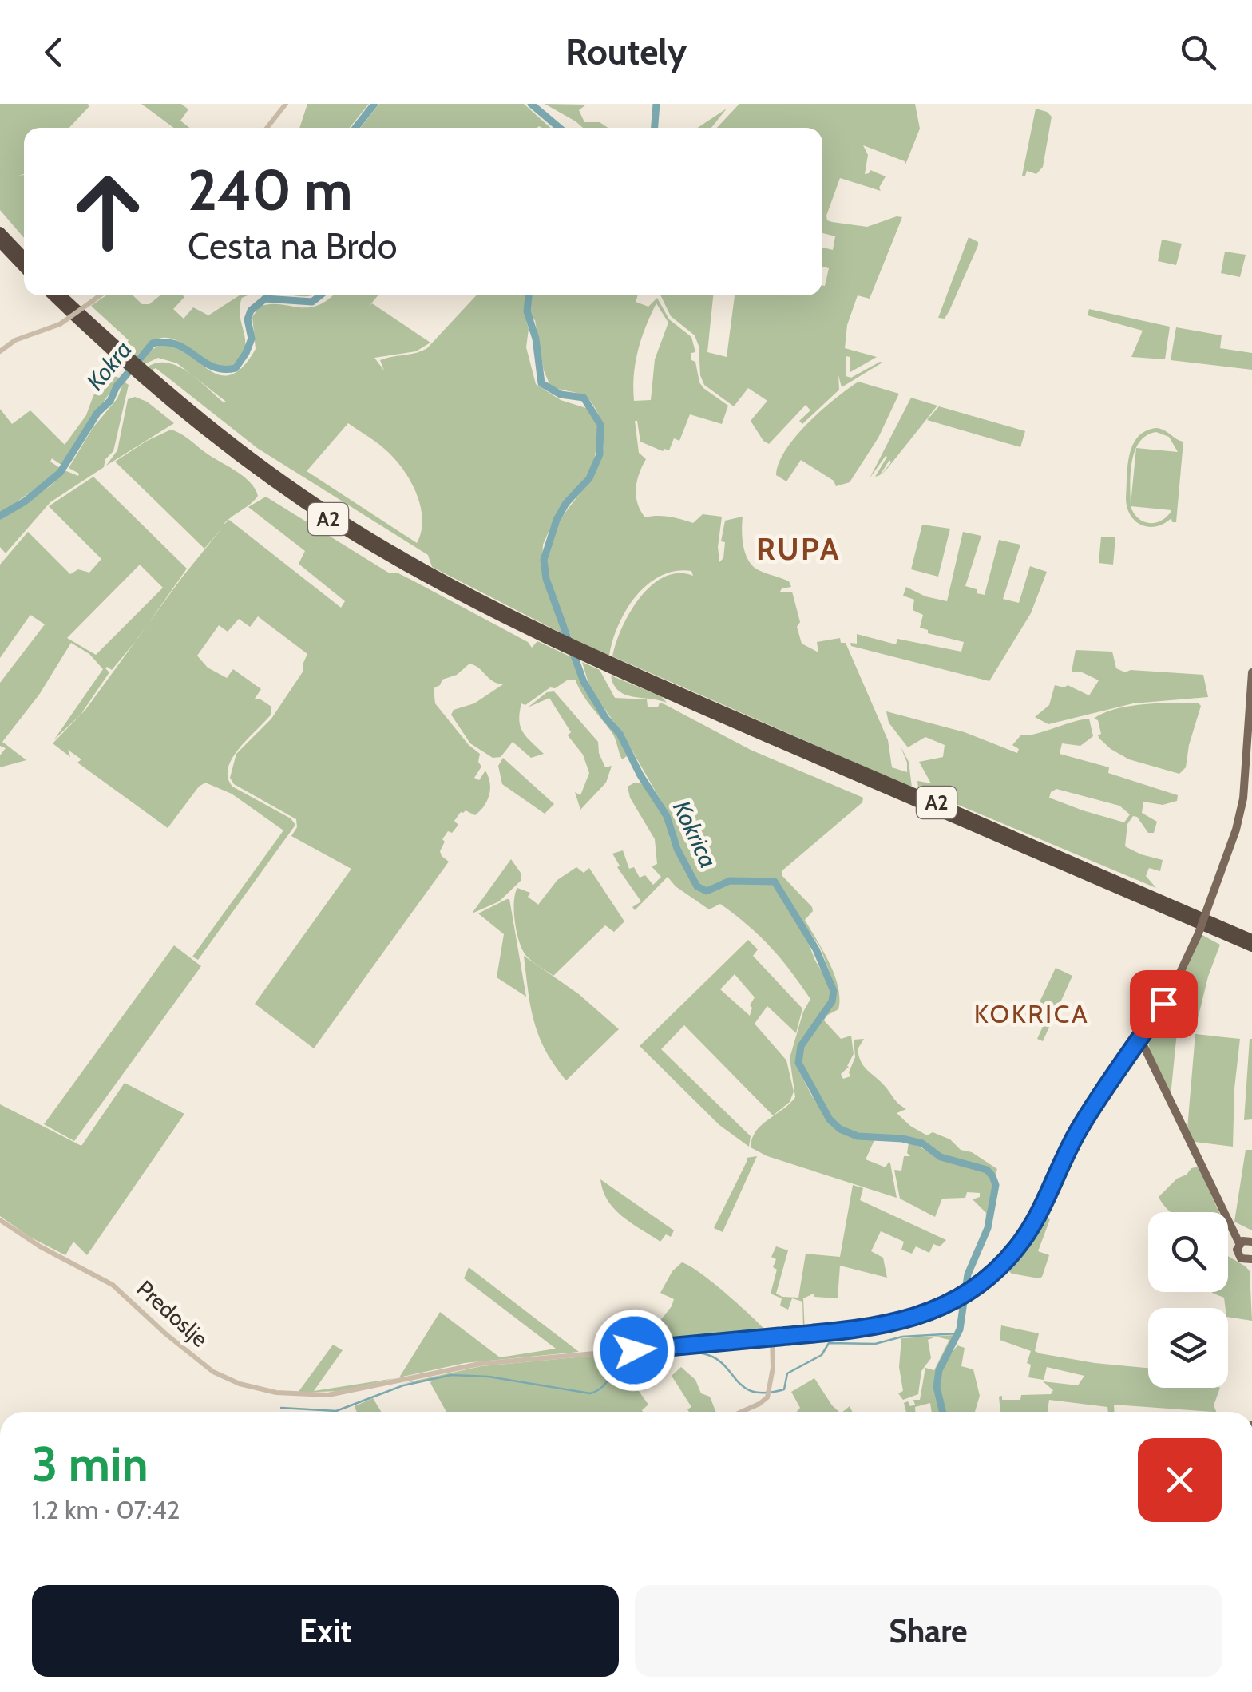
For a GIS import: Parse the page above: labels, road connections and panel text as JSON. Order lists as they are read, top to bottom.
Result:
{
  "streets": {
    "highway": ["A2"],
    "street": ["Predoslje"]
  },
  "districts": ["RUPA", "KOKRICA"],
  "water": ["Kokra", "Kokrica"],
  "page": {
    "header": "Routely",
    "turn": ["240 m", "Cesta na Brdo"],
    "heading": ["3 min", "1.2 km · 07:42"],
    "buttons": ["Exit", "Share"]
  }
}
